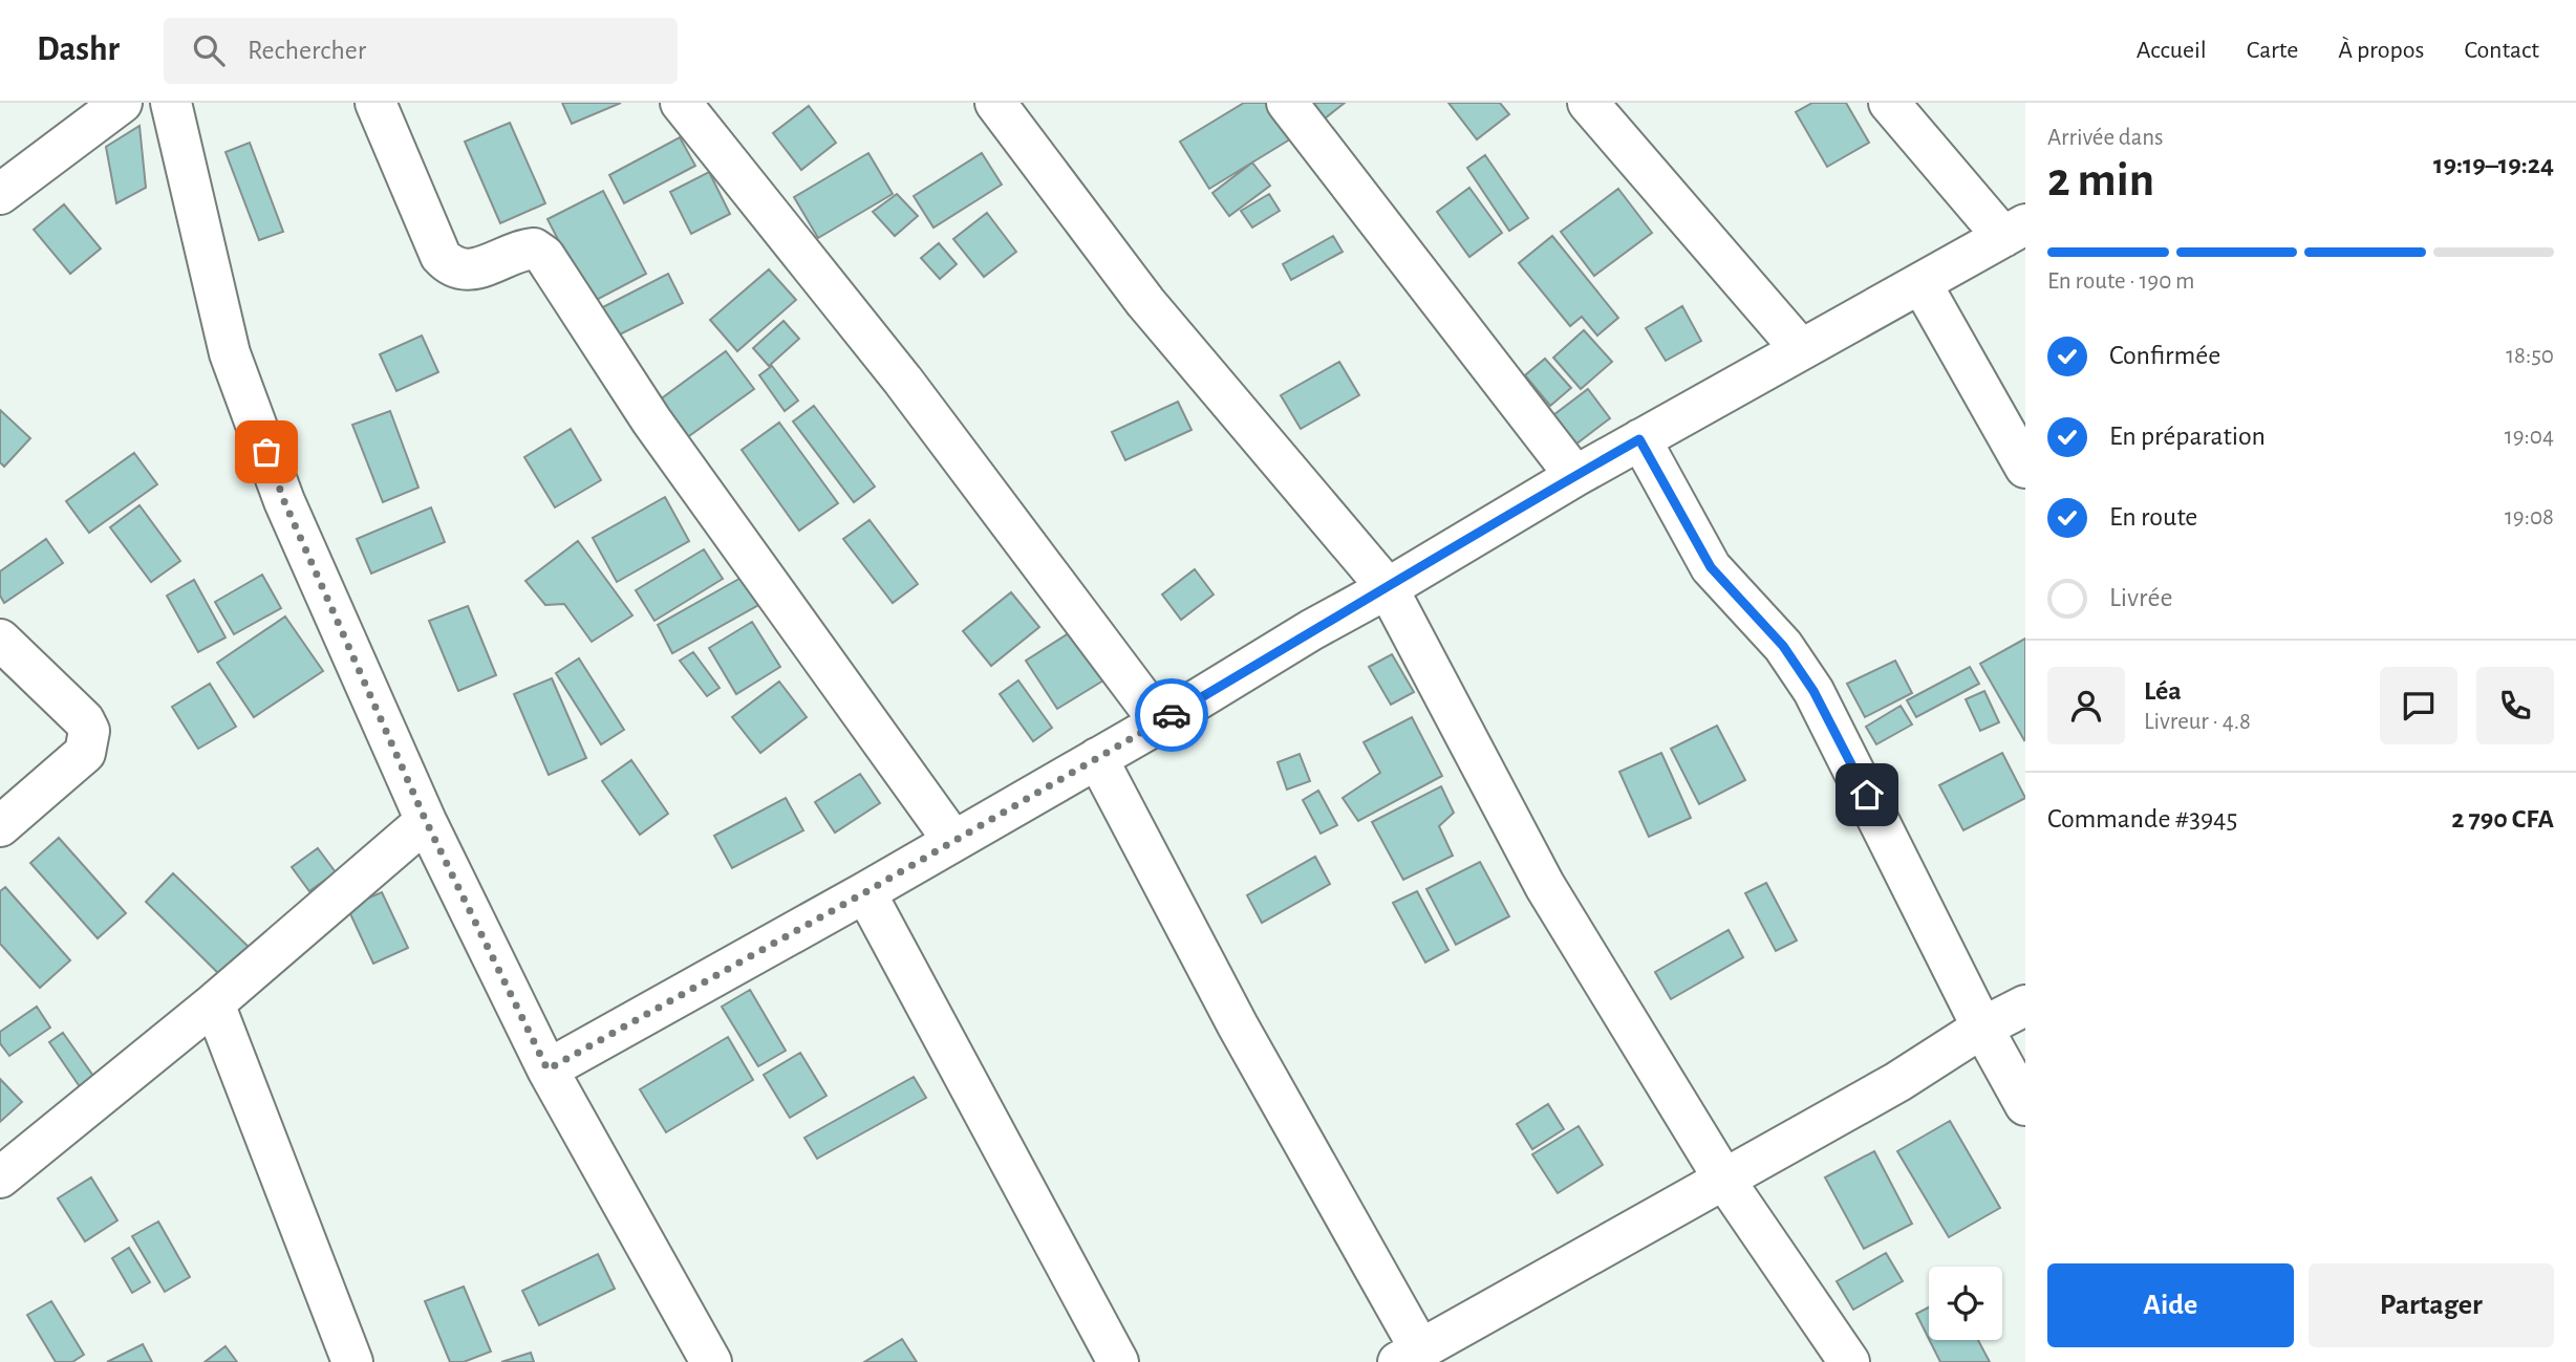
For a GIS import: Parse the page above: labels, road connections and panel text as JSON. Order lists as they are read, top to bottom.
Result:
{
  "page": {
    "header": "Dashr",
    "search": "Rechercher",
    "nav": [
      "Accueil",
      "Carte",
      "À propos",
      "Contact"
    ],
    "heading": ["2 min", "Arrivée dans", "19:19–19:24"],
    "panel": [
      "Léa",
      "Livreur · 4.8",
      "Commande #3945",
      "2 790 CFA"
    ],
    "bar": "En route · 190 m",
    "list": [
      ["Confirmée", "18:50"],
      ["En préparation", "19:04"],
      ["En route", "19:08"],
      "Livrée"
    ],
    "buttons": ["Aide", "Partager"]
  }
}
